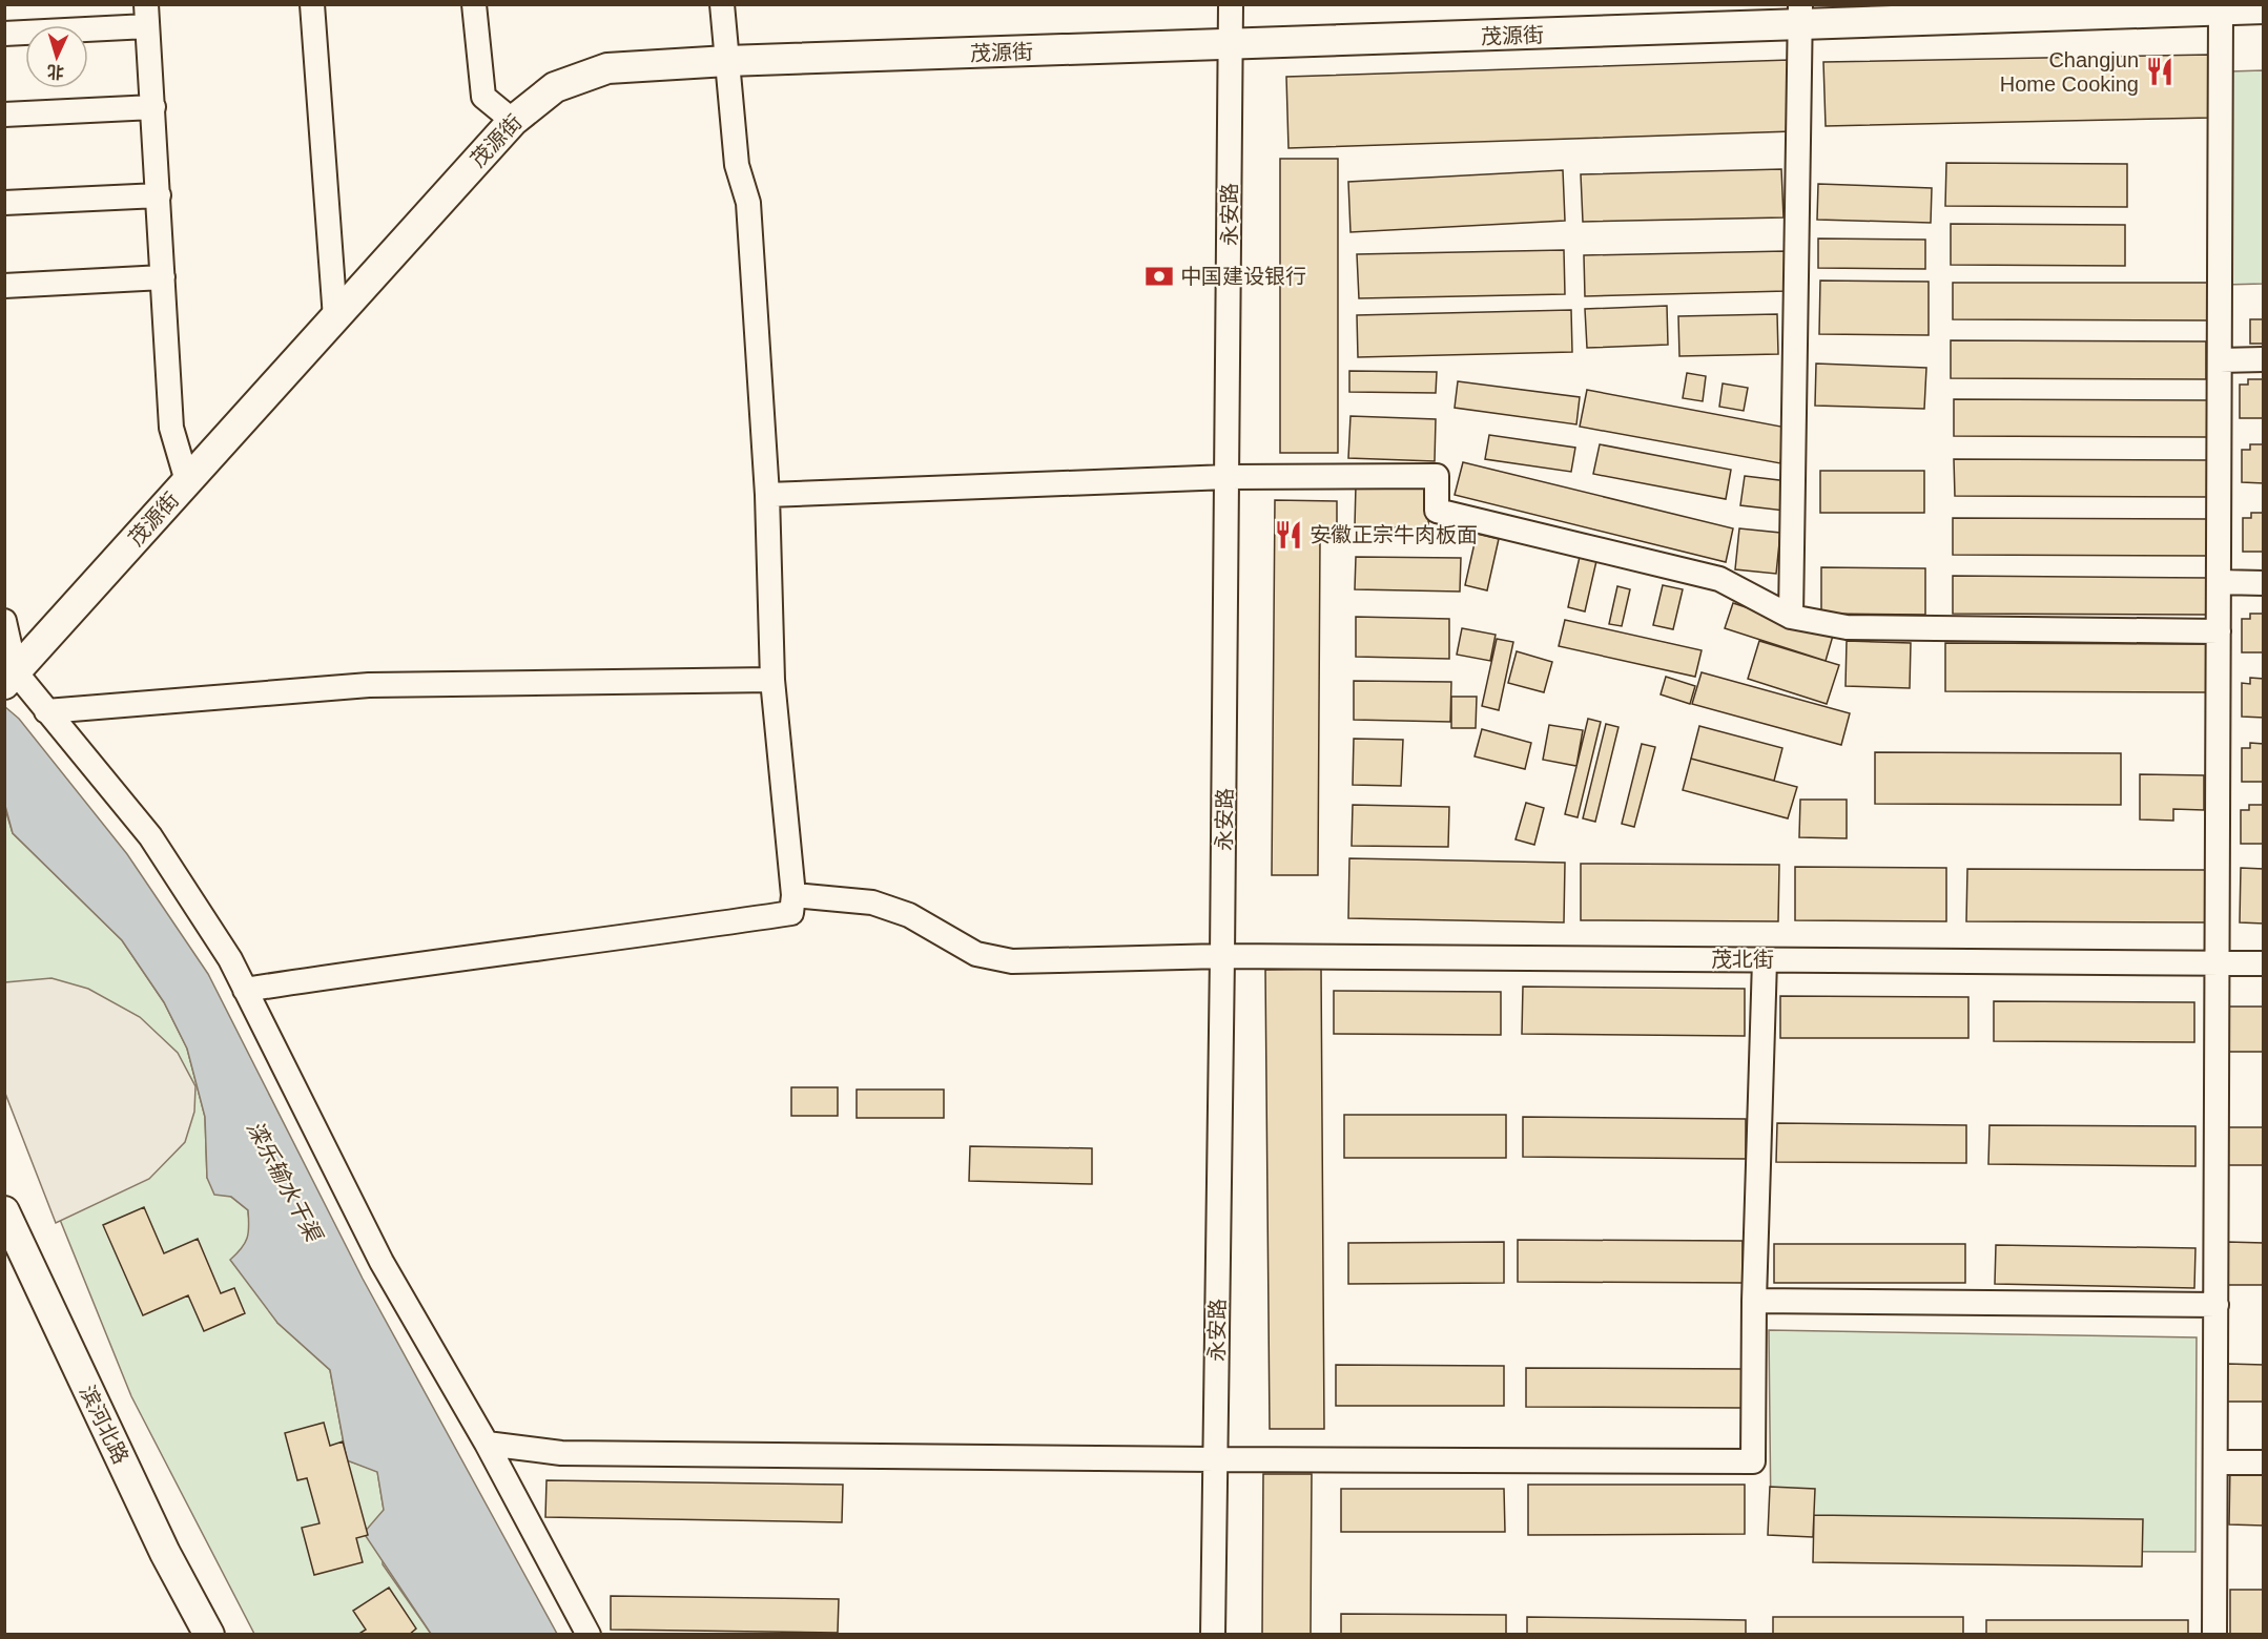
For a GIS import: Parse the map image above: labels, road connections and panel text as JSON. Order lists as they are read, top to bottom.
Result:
{
  "streets": {
    "main road": ["茂源街", "滨河北路"],
    "street": ["永安路", "茂北街"]
  },
  "crossings": [
    ["茂源街", "永安路"],
    ["永安路", "茂北街"]
  ],
  "water": ["滦乐输水干渠"],
  "places": {
    "restaurant": ["Changjun Home Cooking", "安徽正宗牛肉板面"],
    "bank": ["中国建设银行"]
  },
  "north": "bottom"
}
